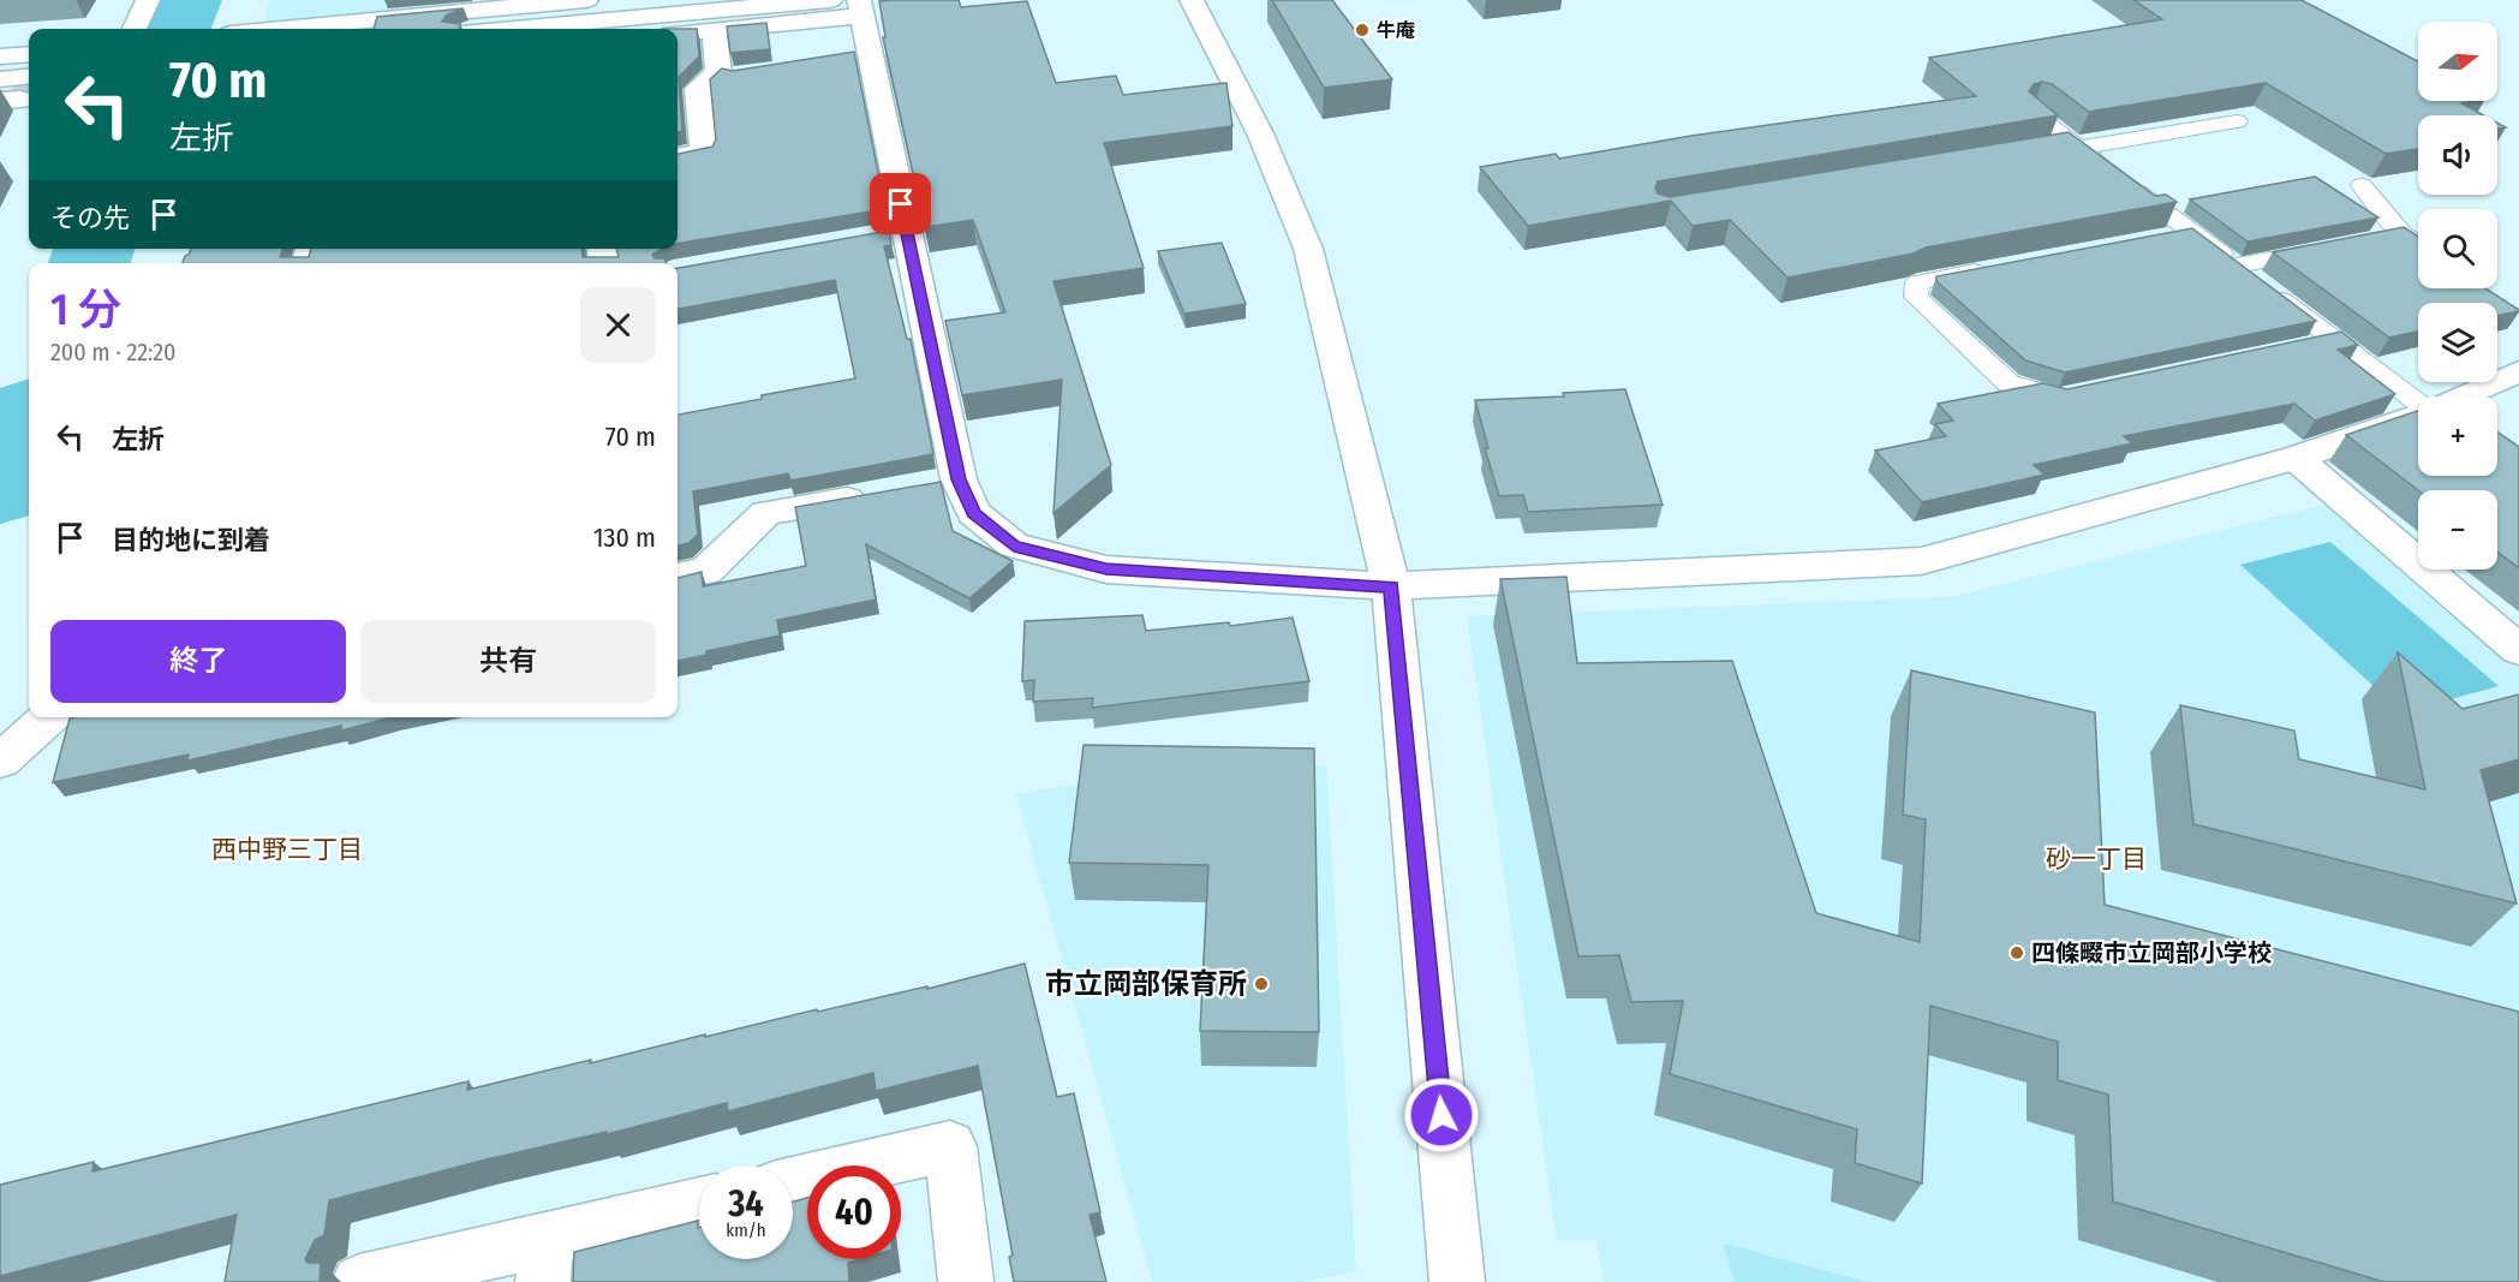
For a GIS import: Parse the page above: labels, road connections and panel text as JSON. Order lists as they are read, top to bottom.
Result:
{
  "districts": ["西中野三丁目", "砂一丁目"],
  "places": ["牛庵", "四條畷市立岡部小学校", "市立岡部保育所"],
  "north": "right",
  "page": {
    "map_buttons": ["+", "−"],
    "turn": ["70 m", "左折"],
    "then": "その先",
    "heading": ["1 分", "200 m · 22:20"],
    "list": [
      {
        "name": "左折",
        "value": "70 m"
      },
      {
        "name": "目的地に到着",
        "value": "130 m"
      }
    ],
    "buttons": ["終了", "共有"],
    "speed": "34 km/h",
    "limit": "40"
  }
}
